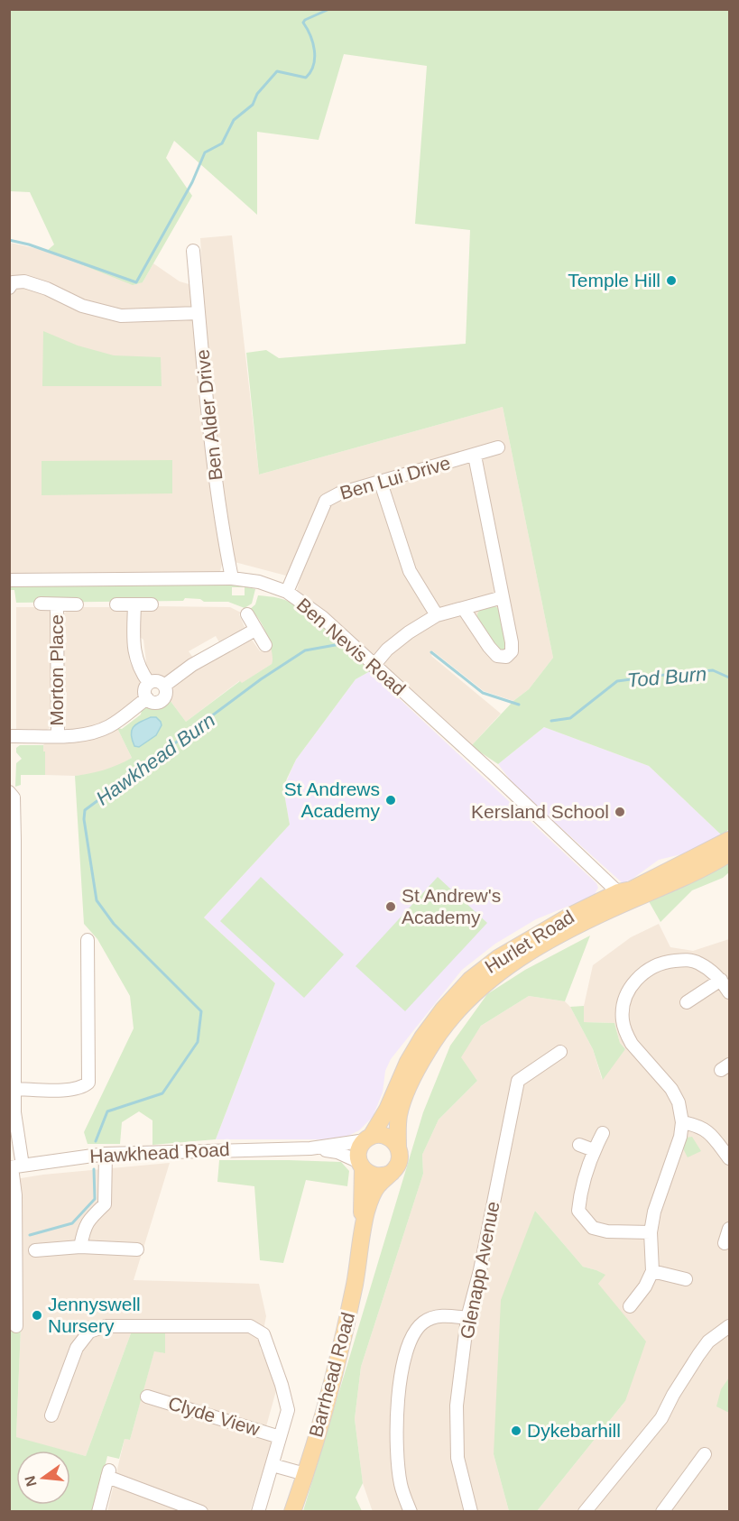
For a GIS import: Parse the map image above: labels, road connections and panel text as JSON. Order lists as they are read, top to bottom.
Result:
{
  "streets": {
    "main road": ["Hurlet Road", "Barrhead Road"],
    "street": [
      "Ben Alder Drive",
      "Ben Lui Drive",
      "Ben Nevis Road",
      "Morton Place",
      "Hawkhead Road",
      "Glenapp Avenue",
      "Clyde View"
    ]
  },
  "crossings": [
    ["Ben Alder Drive", "Ben Nevis Road"],
    ["Ben Lui Drive", "Ben Nevis Road"],
    ["Ben Nevis Road", "Hurlet Road"],
    ["Hurlet Road", "Hawkhead Road"],
    ["Hurlet Road", "Barrhead Road"],
    ["Hawkhead Road", "Barrhead Road"]
  ],
  "water": ["Tod Burn", "Hawkhead Burn"],
  "places": [
    "Temple Hill",
    "St Andrews Academy",
    "Kersland School",
    "St Andrew's Academy",
    "Jennyswell Nursery",
    "Dykebarhill"
  ],
  "north": "left"
}
